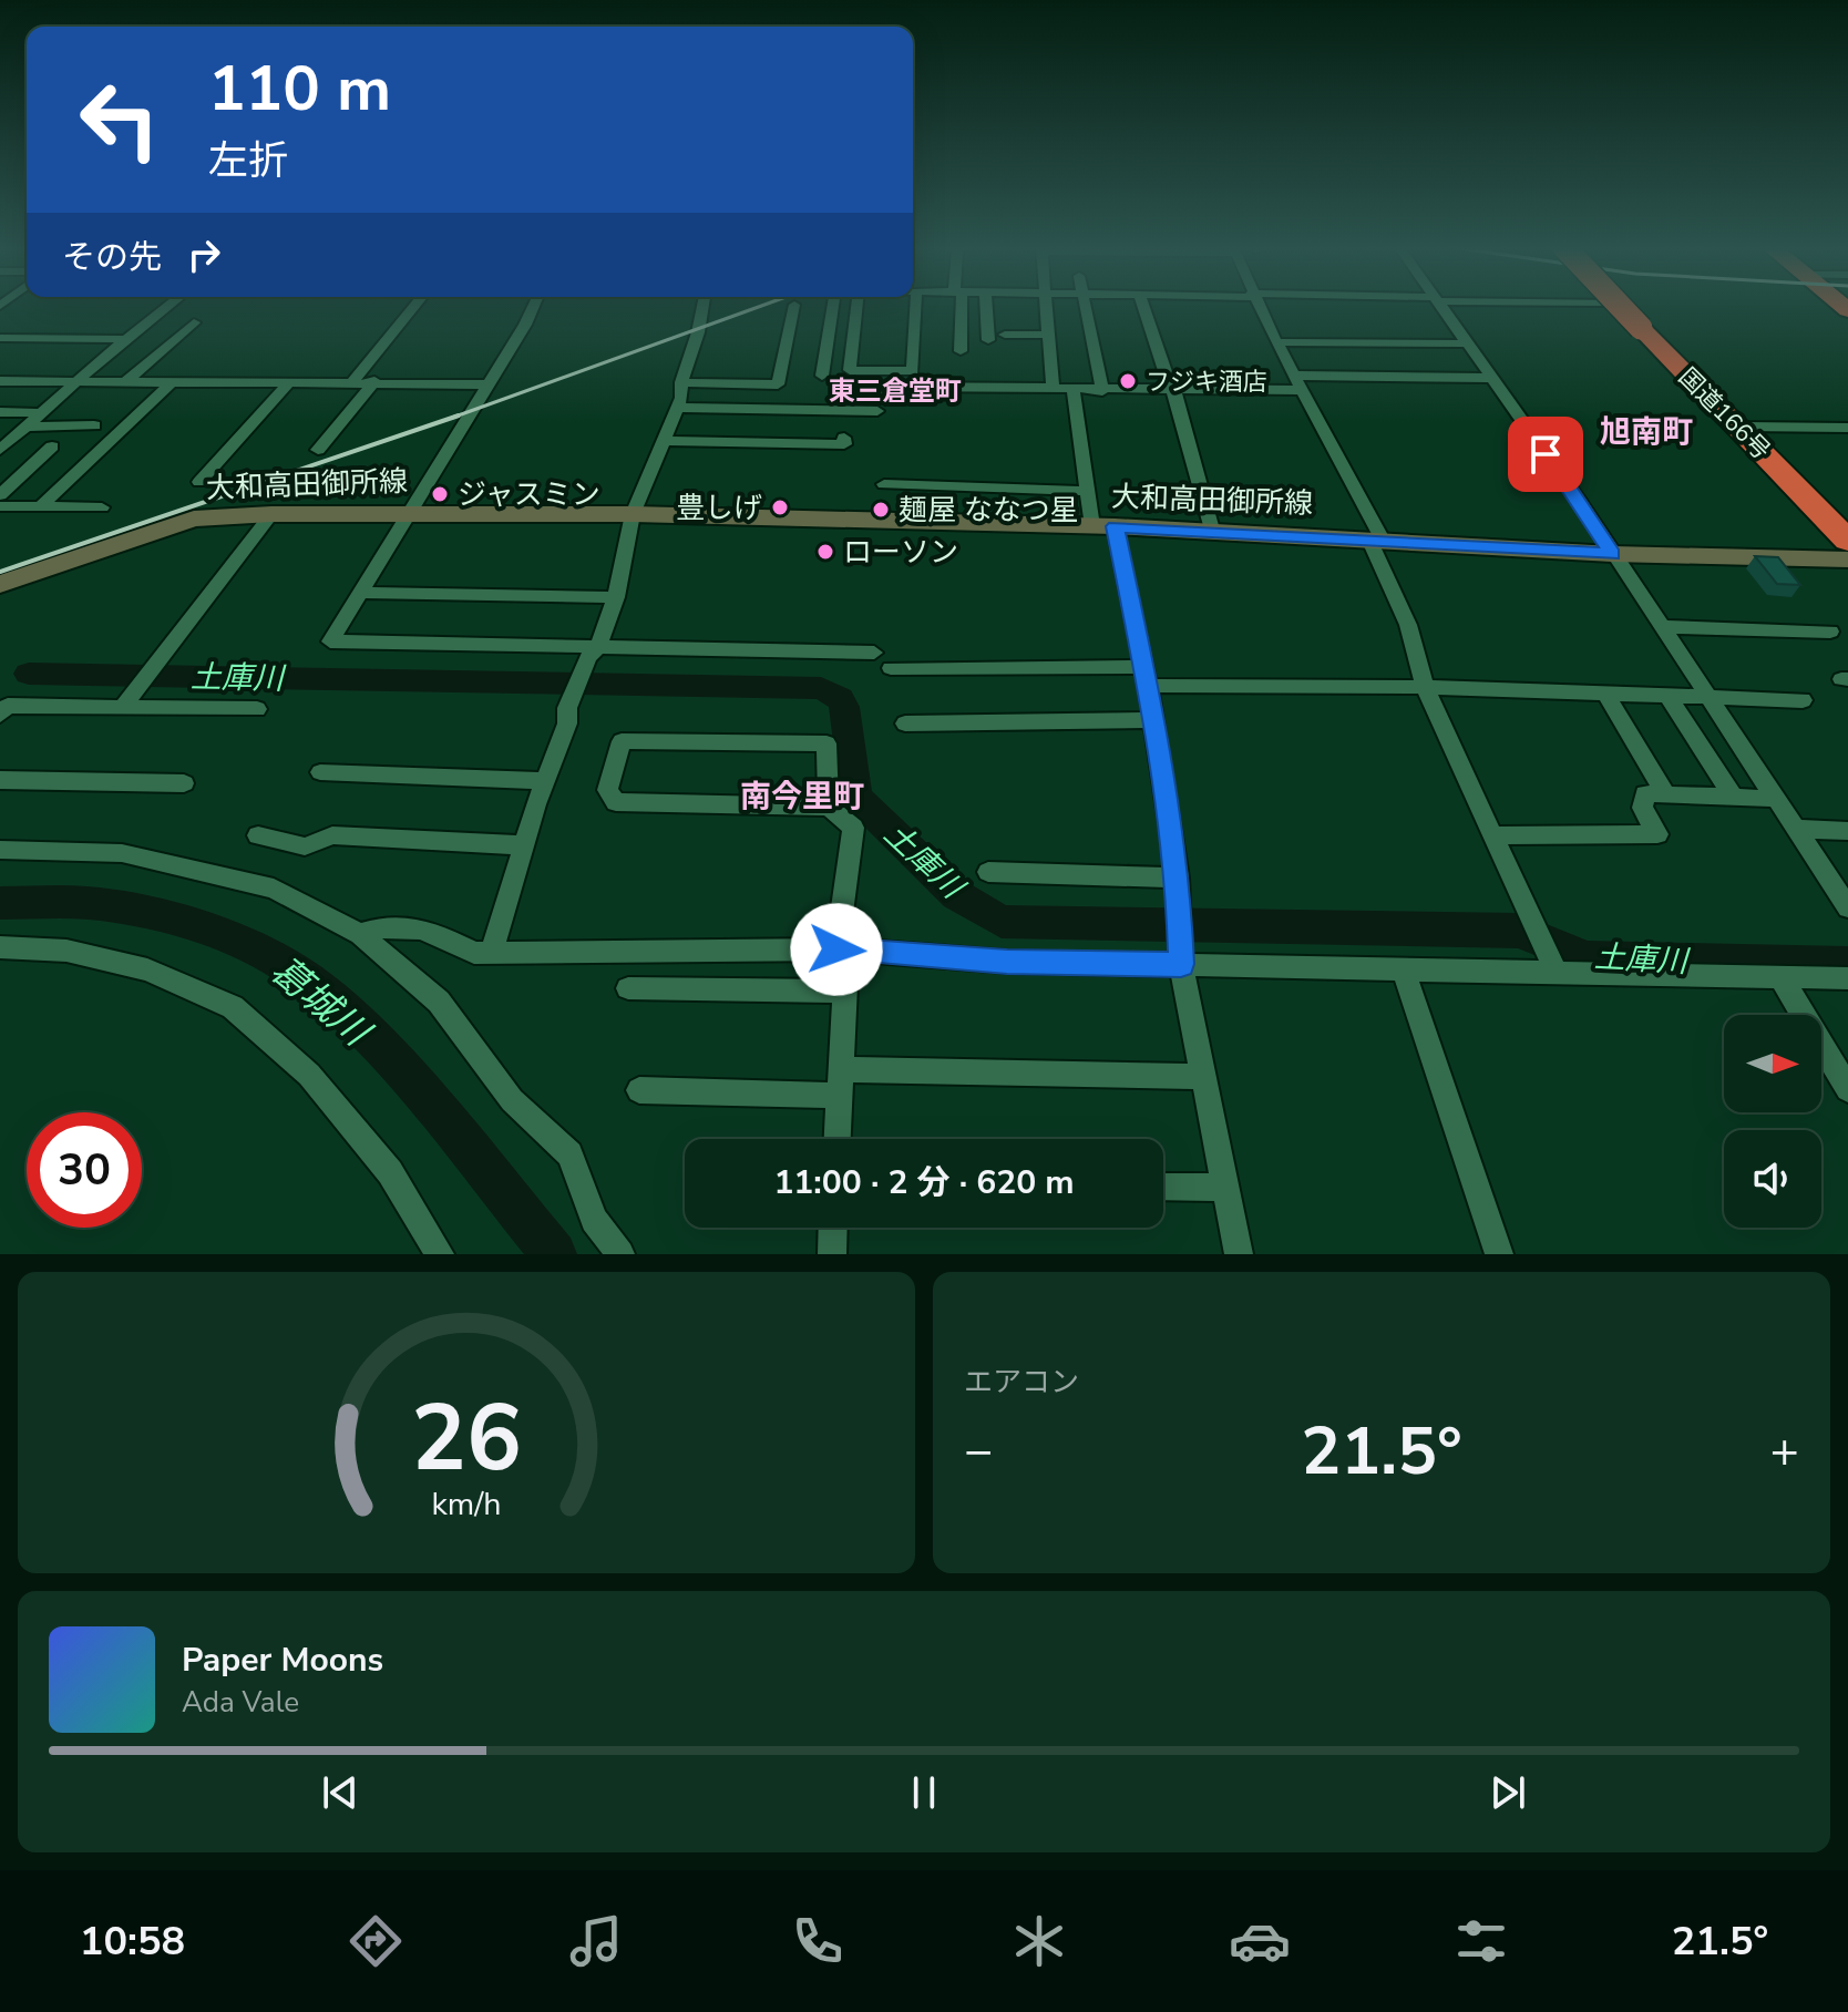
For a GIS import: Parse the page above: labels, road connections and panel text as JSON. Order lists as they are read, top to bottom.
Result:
{
  "streets": {
    "highway": ["国道166号"],
    "main road": ["大和高田御所線"]
  },
  "districts": ["東三倉堂町", "旭南町", "南今里町"],
  "water": ["土庫川", "葛城川"],
  "places": [
    "フジキ酒店",
    "ジャスミン",
    "豊しげ",
    "麺屋 ななつ星",
    "ローソン"
  ],
  "north": "right",
  "page": {
    "turn": ["110 m", "左折"],
    "then": "その先",
    "limit": "30",
    "trip": "11:00 · 2 分 · 620 m",
    "tile": "エアコン",
    "heat": ["−", "21.5°", "+"],
    "song": ["Paper Moons", "Ada Vale"],
    "tabs": ["10:58", "21.5°"],
    "gauge": ["26", "km/h"]
  }
}
